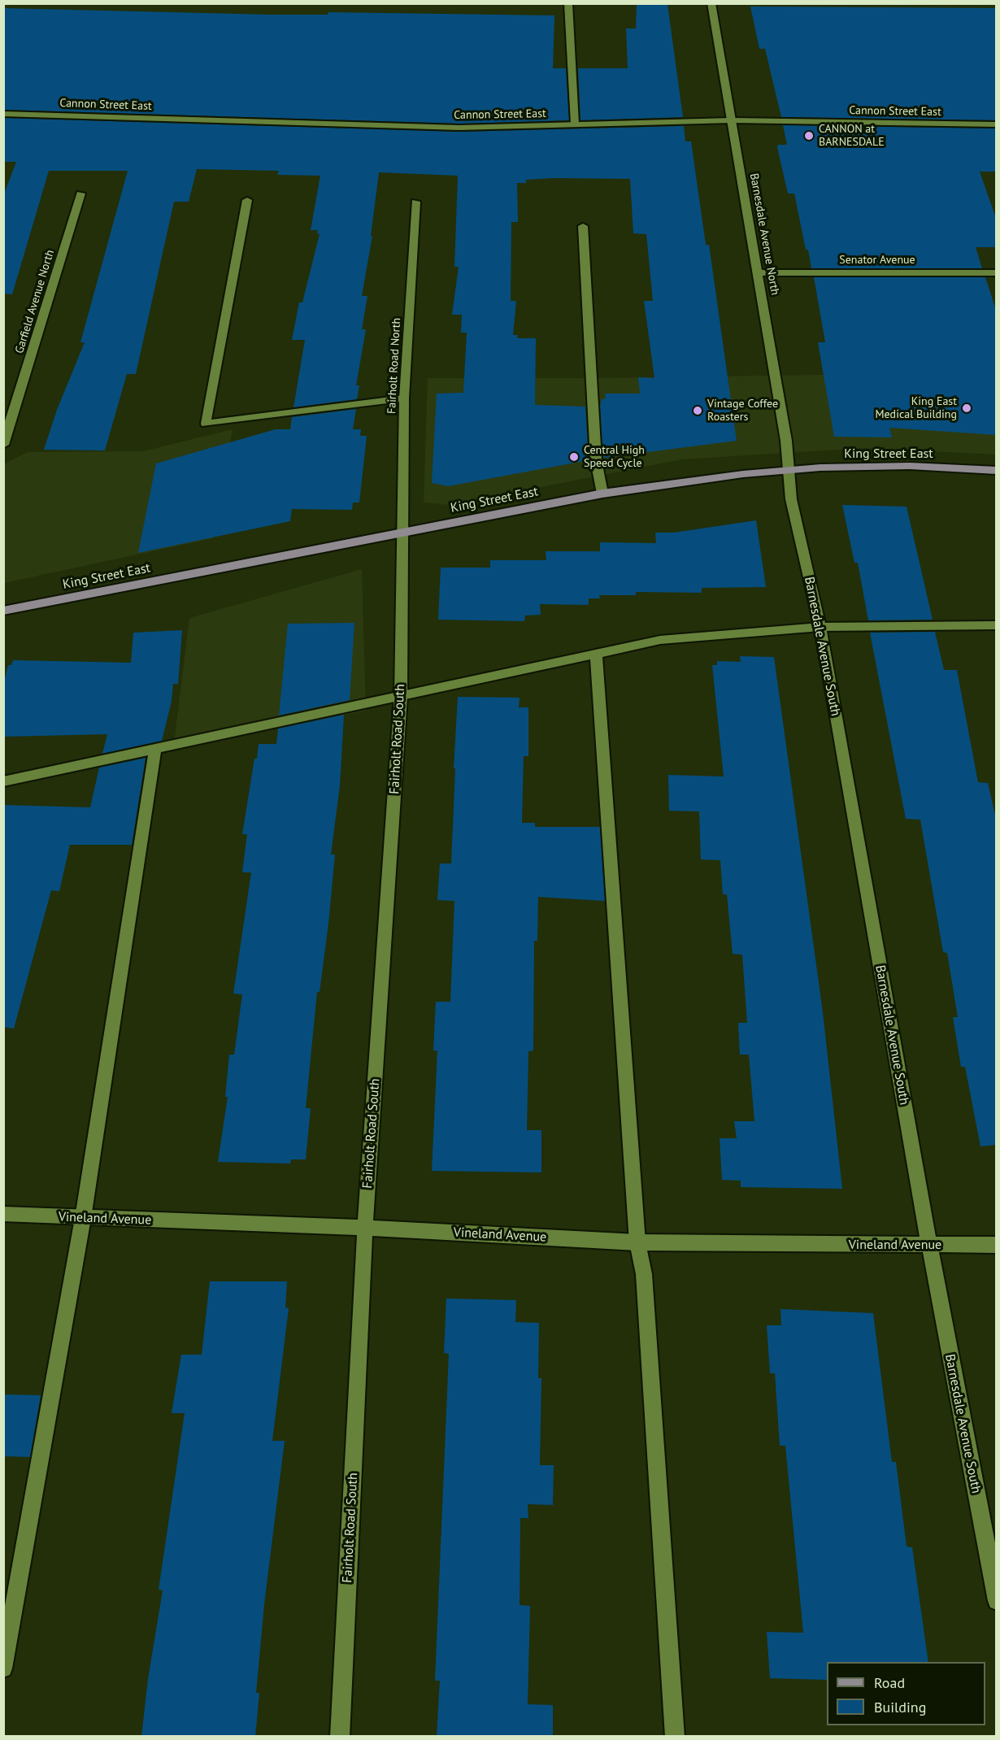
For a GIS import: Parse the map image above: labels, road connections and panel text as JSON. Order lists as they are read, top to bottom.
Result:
{
  "streets": {
    "main road": ["King Street East"],
    "street": [
      "Cannon Street East",
      "Barnesdale Avenue North",
      "Senator Avenue",
      "Garfield Avenue North",
      "Fairholt Road North",
      "Barnesdale Avenue South",
      "Fairholt Road South",
      "Vineland Avenue"
    ]
  },
  "crossings": [
    ["Cannon Street East", "Barnesdale Avenue North"],
    ["Barnesdale Avenue North", "Senator Avenue"],
    ["Barnesdale Avenue North", "King Street East"],
    ["Barnesdale Avenue North", "Barnesdale Avenue South"],
    ["Fairholt Road North", "King Street East"],
    ["Fairholt Road North", "Fairholt Road South"],
    ["King Street East", "Barnesdale Avenue South"],
    ["King Street East", "Fairholt Road South"],
    ["Barnesdale Avenue South", "Vineland Avenue"],
    ["Fairholt Road South", "Vineland Avenue"]
  ],
  "places": [
    "CANNON at BARNESDALE",
    "King East Medical Building",
    "Vintage Coffee Roasters",
    "Central High Speed Cycle"
  ],
  "legend": ["Road", "Building"]
}
